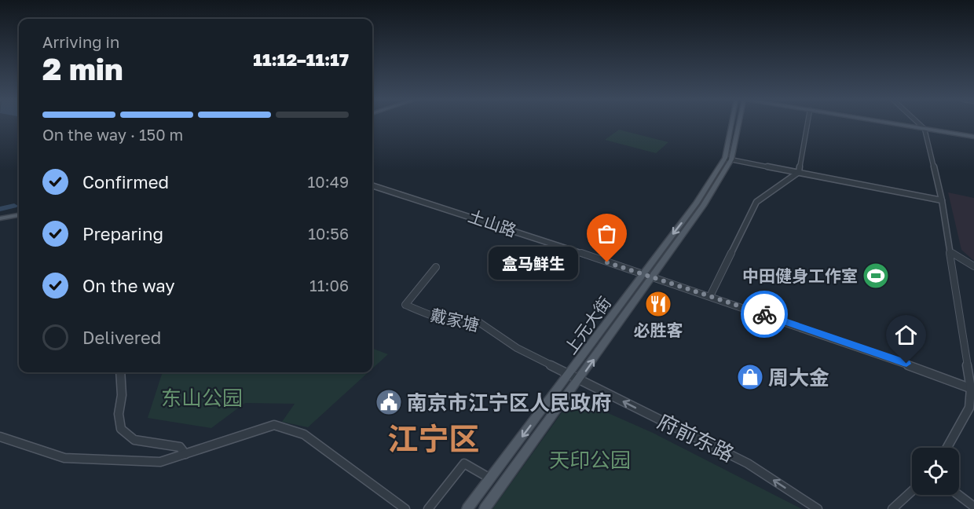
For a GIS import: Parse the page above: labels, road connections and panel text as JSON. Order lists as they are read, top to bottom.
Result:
{
  "streets": {
    "main road": ["上元大街"],
    "street": ["土山路", "戴家塘", "府前东路"]
  },
  "crossings": [
    ["土山路", "上元大街"],
    ["戴家塘", "上元大街"],
    ["戴家塘", "府前东路"],
    ["上元大街", "府前东路"]
  ],
  "one_way": ["府前东路"],
  "districts": ["江宁区"],
  "parks": ["东山公园", "天印公园"],
  "places": {
    "other": ["盒马鲜生"],
    "sports": ["中田健身工作室"],
    "restaurant": ["必胜客"],
    "shop": ["周大金"],
    "public building": ["南京市江宁区人民政府"]
  },
  "page": {
    "heading": ["2 min", "Arriving in", "11:12–11:17"],
    "bar": "On the way · 150 m",
    "list": [
      ["Confirmed", "10:49"],
      ["Preparing", "10:56"],
      ["On the way", "11:06"],
      "Delivered"
    ],
    "bubble": "盒马鲜生"
  }
}
